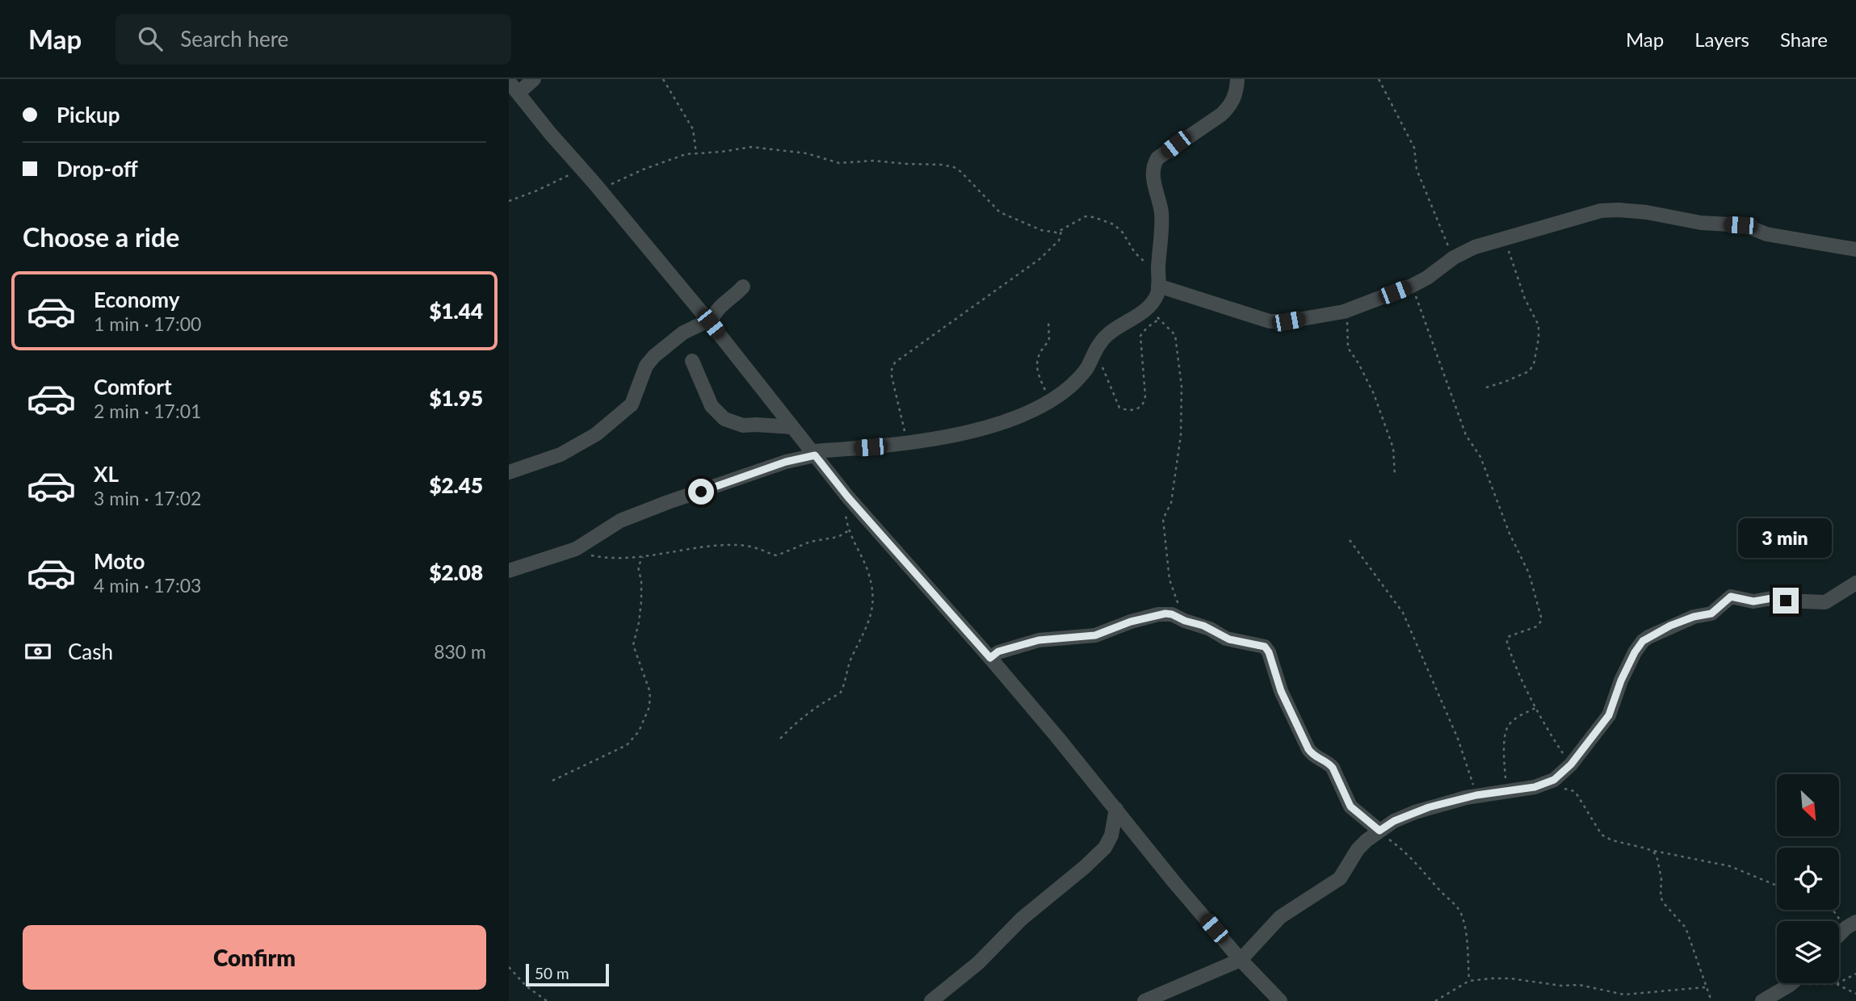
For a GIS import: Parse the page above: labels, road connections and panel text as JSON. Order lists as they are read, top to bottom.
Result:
{
  "scale_bar": "50 m",
  "north": "bottom right",
  "page": {
    "header": "Map",
    "search": "Search here",
    "nav": ["Map", "Layers", "Share"],
    "banner": ["Pickup", "Drop-off"],
    "heading": "Choose a ride",
    "list": [
      {
        "name": "Economy",
        "note": "1 min · 17:00",
        "value": "$1.44"
      },
      {
        "name": "Comfort",
        "note": "2 min · 17:01",
        "value": "$1.95"
      },
      {
        "name": "XL",
        "note": "3 min · 17:02",
        "value": "$2.45"
      },
      {
        "name": "Moto",
        "note": "4 min · 17:03",
        "value": "$2.08"
      }
    ],
    "bubble": "3 min",
    "pay": ["Cash", "830 m"],
    "buttons": "Confirm",
    "scale": "50 m"
  }
}
